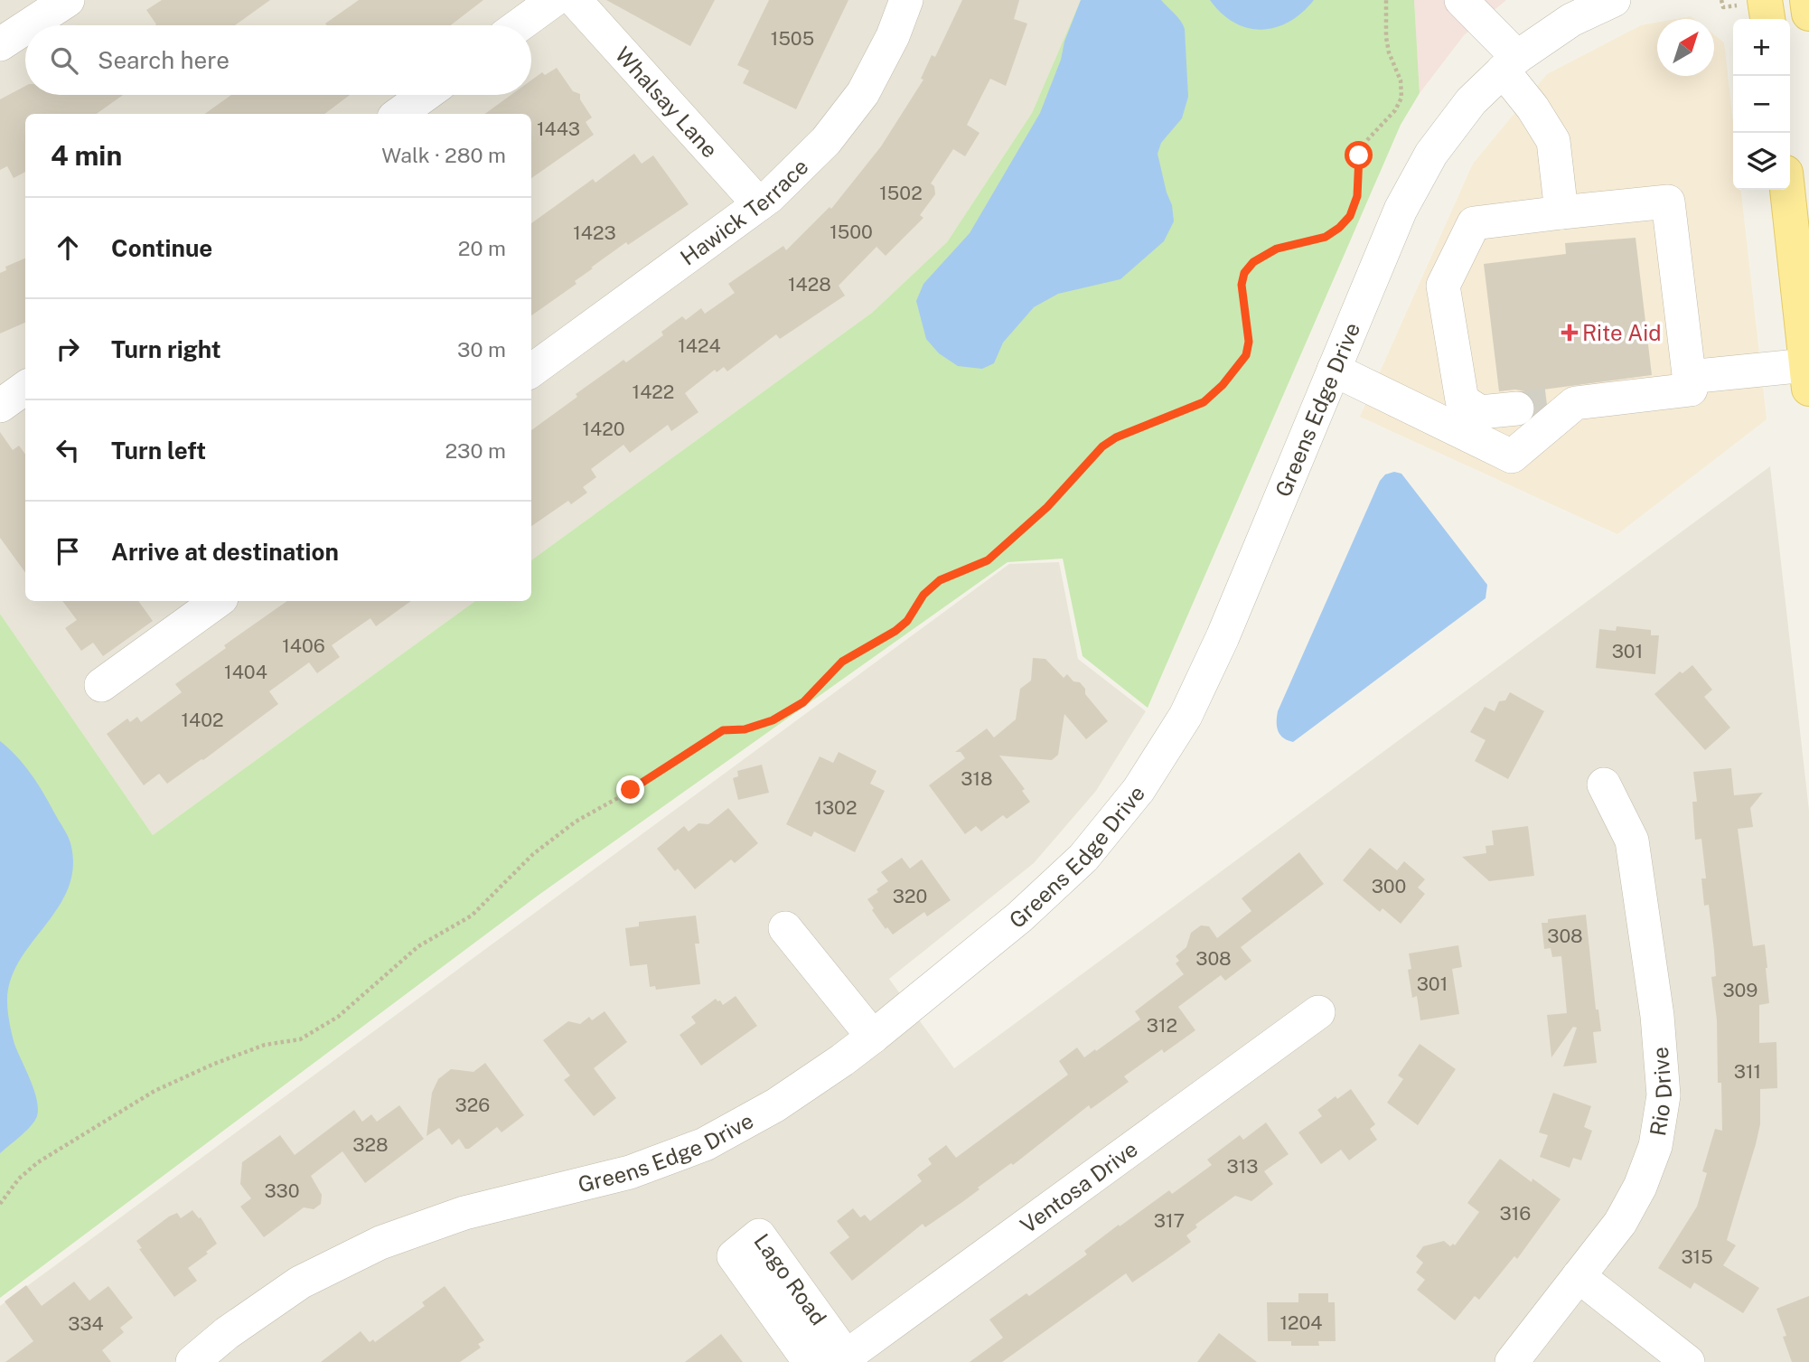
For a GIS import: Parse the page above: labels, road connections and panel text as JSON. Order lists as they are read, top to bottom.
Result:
{
  "streets": {
    "street": [
      "Whalsay Lane",
      "Hawick Terrace",
      "Greens Edge Drive",
      "Rio Drive",
      "Ventosa Drive",
      "Lago Road"
    ]
  },
  "crossings": [
    ["Whalsay Lane", "Hawick Terrace"],
    ["Ventosa Drive", "Lago Road"]
  ],
  "places": {
    "health": ["Rite Aid"]
  },
  "house_numbers": [
    "1505",
    "1443",
    "1502",
    "1500",
    "1423",
    "1428",
    "1424",
    "1422",
    "1420",
    "1406",
    "301",
    "1404",
    "1402",
    "318",
    "1302",
    "300",
    "320",
    "308",
    "308",
    "301",
    "309",
    "312",
    "311",
    "326",
    "328",
    "313",
    "330",
    "316",
    "317",
    "315",
    "1204",
    "334"
  ],
  "north": "top right",
  "page": {
    "map_buttons": ["+", "−"],
    "search": "Search here",
    "heading": ["4 min", "Walk · 280 m"],
    "list": [
      ["Continue", "20 m"],
      ["Turn right", "30 m"],
      ["Turn left", "230 m"],
      "Arrive at destination"
    ]
  }
}
